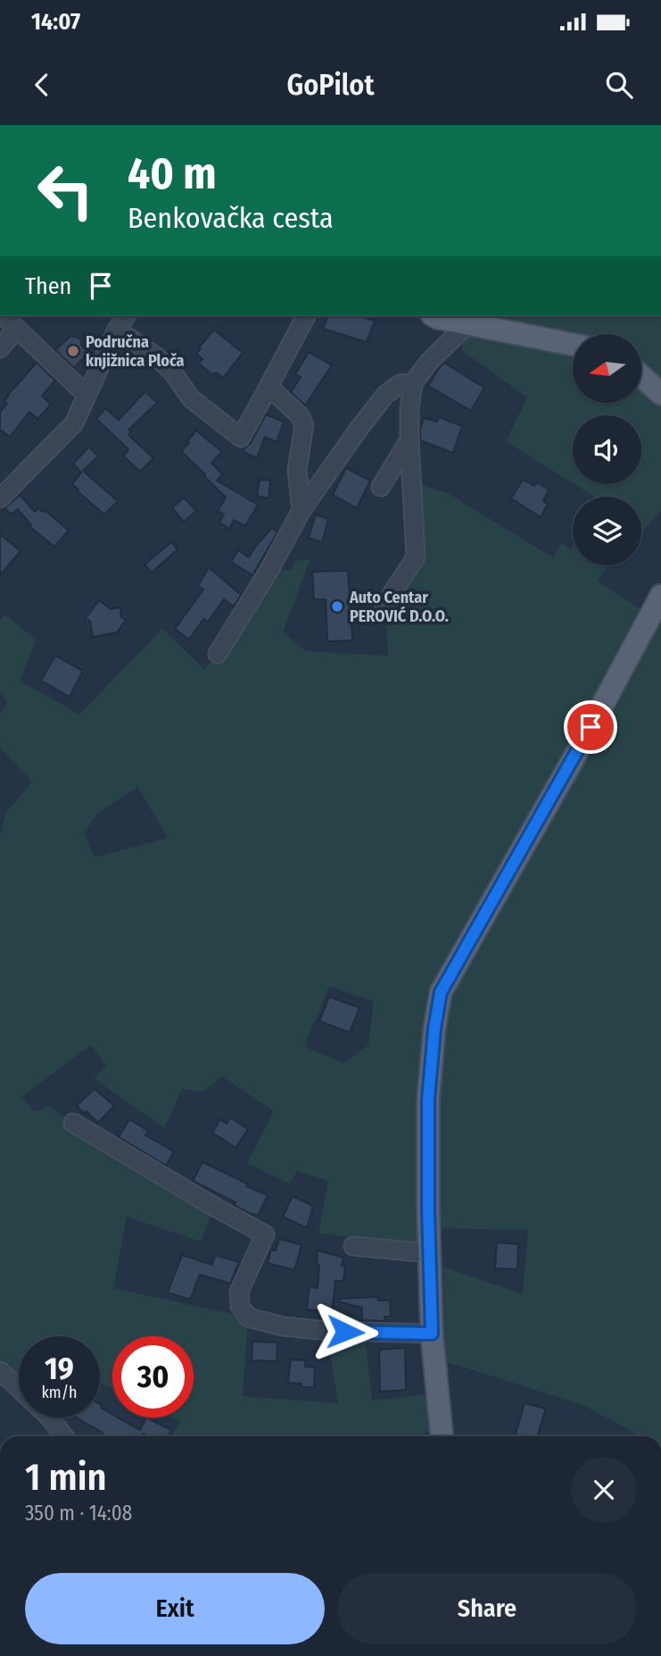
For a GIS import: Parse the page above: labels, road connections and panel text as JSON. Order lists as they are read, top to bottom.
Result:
{
  "places": ["Područna knjižnica Ploča", "Auto Centar PEROVIĆ D.O.O."],
  "north": "left",
  "page": {
    "status": "14:07",
    "header": "GoPilot",
    "turn": ["40 m", "Benkovačka cesta"],
    "then": "Then",
    "speed": "19 km/h",
    "limit": "30",
    "heading": ["1 min", "350 m · 14:08"],
    "buttons": ["Exit", "Share"]
  }
}
